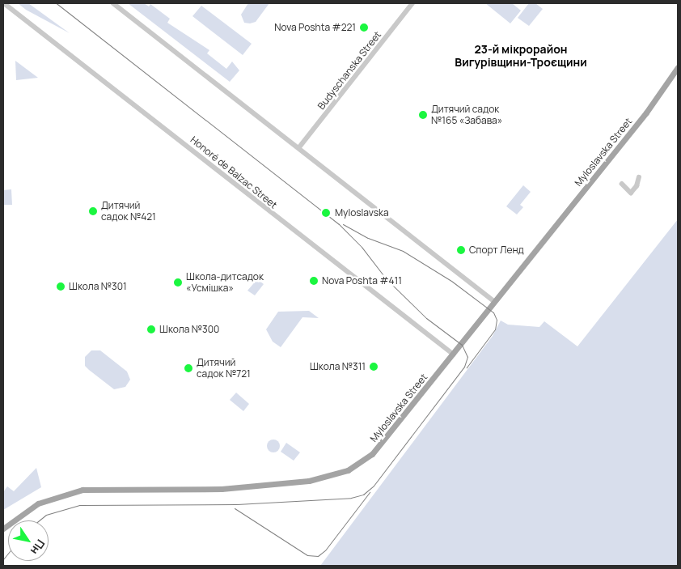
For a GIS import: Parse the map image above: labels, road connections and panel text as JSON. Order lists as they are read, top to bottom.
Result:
{
  "streets": {
    "main road": ["Myloslavska Street"],
    "street": ["Budyschanska Street", "Honoré de Balzac Street"]
  },
  "crossings": [
    ["Myloslavska Street", "Honoré de Balzac Street"]
  ],
  "districts": ["23-й мікрорайон Вигурівщини-Троєщини"],
  "places": [
    "Nova Poshta #221",
    "Дитячий садок №165 «Забава»",
    "Дитячий садок №421",
    "Myloslavska",
    "Спорт Ленд",
    "Nova Poshta #411",
    "Школа-дитсадок «Усмішка»",
    "Школа №301",
    "Школа №300",
    "Школа №311",
    "Дитячий садок №721"
  ],
  "north": "bottom right"
}
